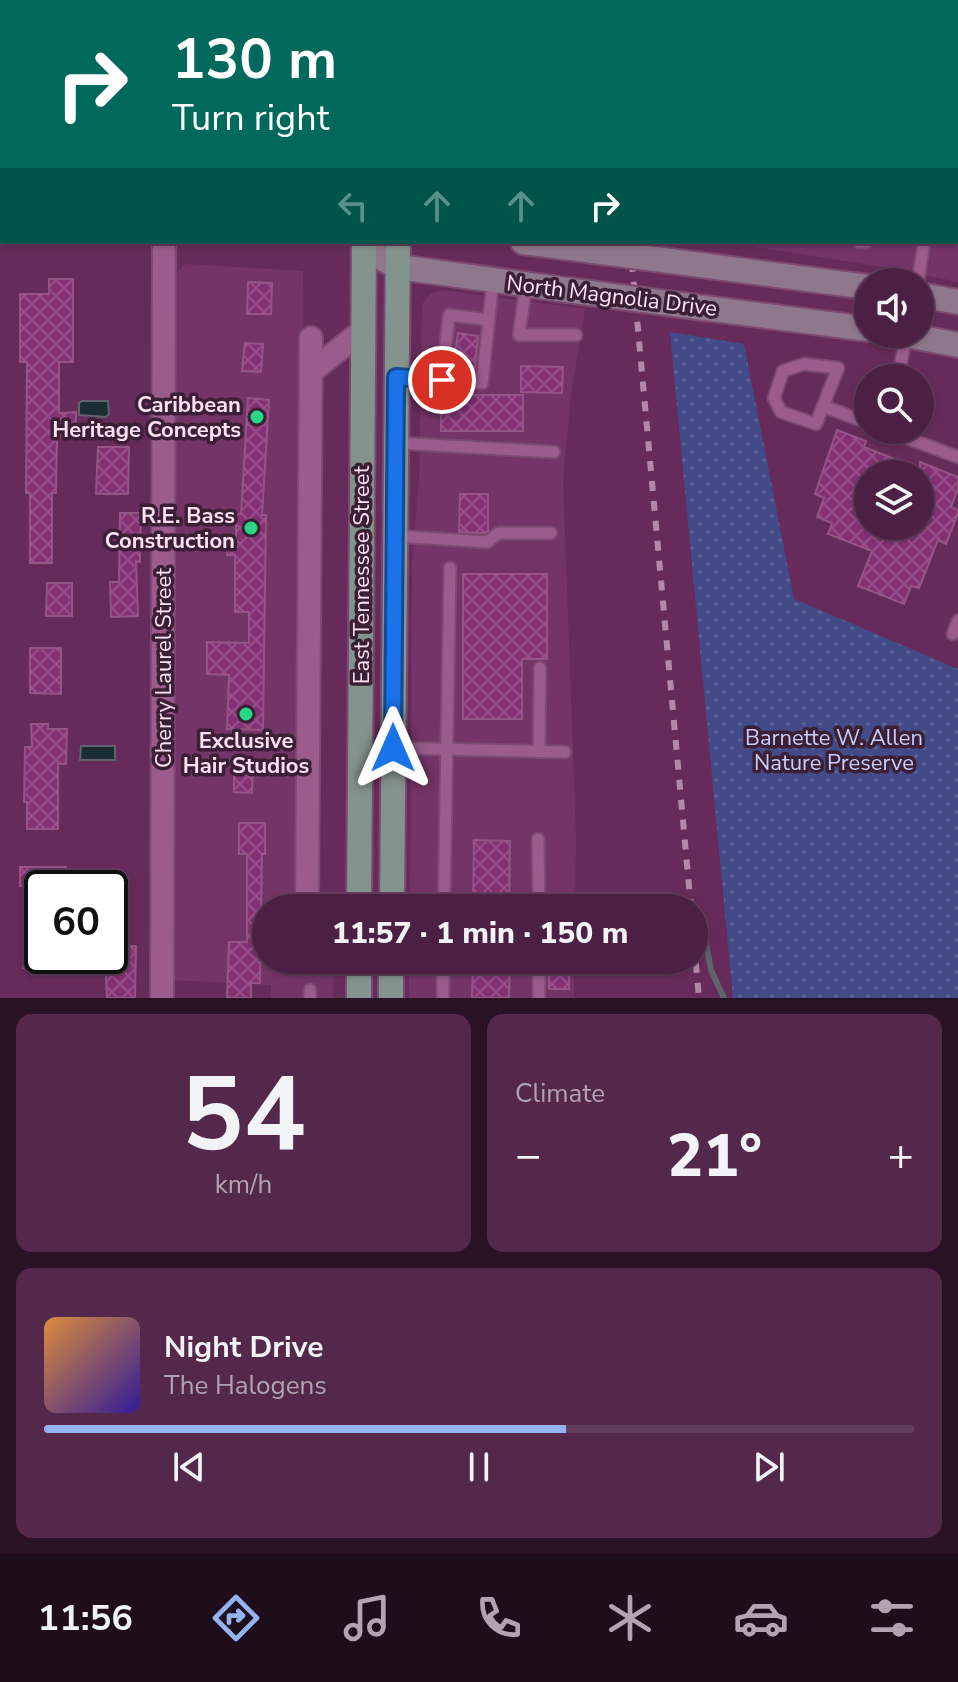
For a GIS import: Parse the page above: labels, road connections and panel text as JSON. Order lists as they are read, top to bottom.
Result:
{
  "streets": {
    "main road": ["North Magnolia Drive", "East Tennessee Street"],
    "street": ["Cherry Laurel Street"]
  },
  "crossings": [
    ["North Magnolia Drive", "East Tennessee Street"]
  ],
  "parks": ["Barnette W. Allen Nature Preserve"],
  "places": ["Caribbean Heritage Concepts", "R.E. Bass Construction", "Exclusive Hair Studios"],
  "page": {
    "turn": ["130 m", "Turn right"],
    "limit": "60",
    "trip": "11:57 · 1 min · 150 m",
    "tile": [
      ["54", "km/h"],
      "Climate"
    ],
    "heat": ["−", "21°", "+"],
    "song": ["Night Drive", "The Halogens"],
    "tabs": "11:56"
  }
}
